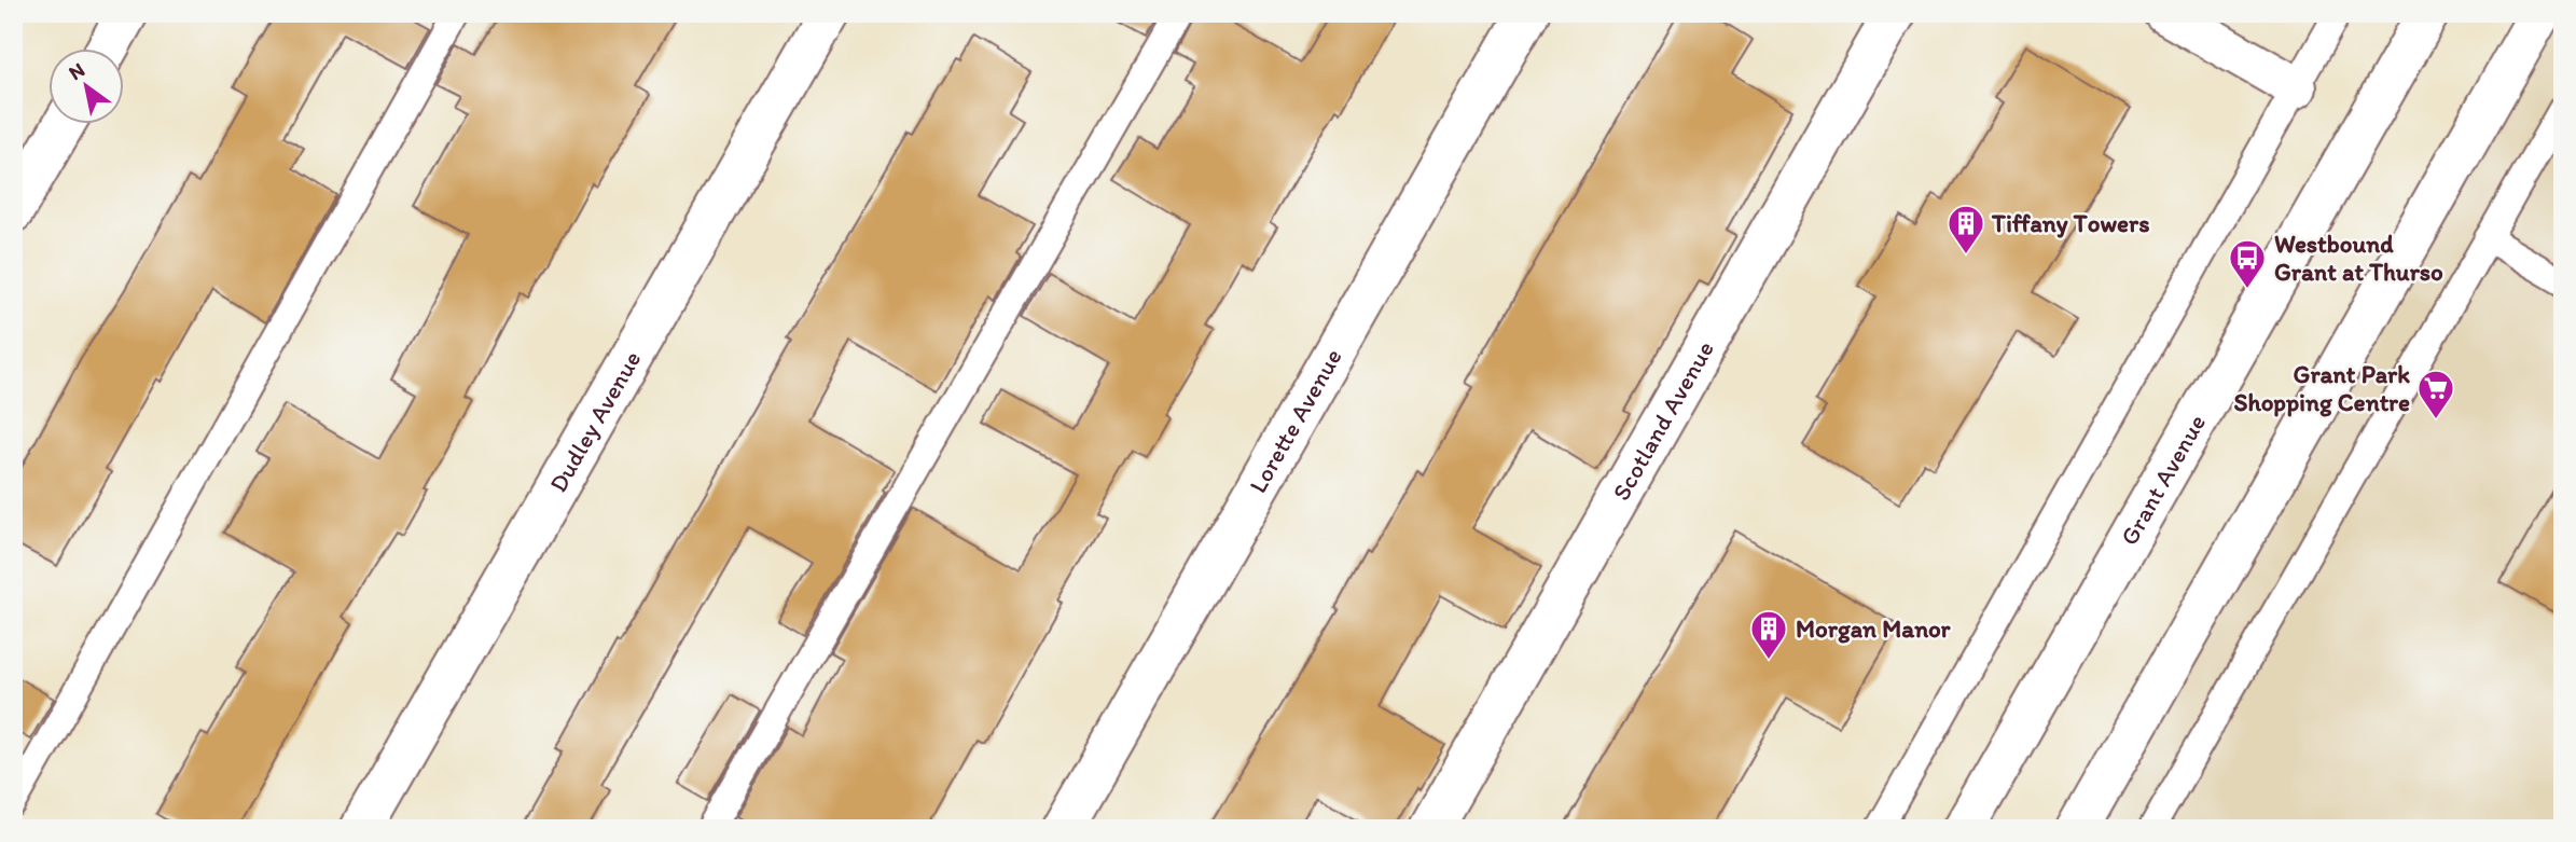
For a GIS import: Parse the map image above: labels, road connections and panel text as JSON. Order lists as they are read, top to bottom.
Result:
{
  "streets": {
    "street": [
      "Dudley Avenue",
      "Lorette Avenue",
      "Scotland Avenue",
      "Grant Avenue"
    ]
  },
  "places": {
    "building": ["Tiffany Towers", "Morgan Manor"],
    "bus stop": ["Westbound Grant at Thurso"],
    "supermarket": ["Grant Park Shopping Centre"]
  },
  "north": "top left"
}
